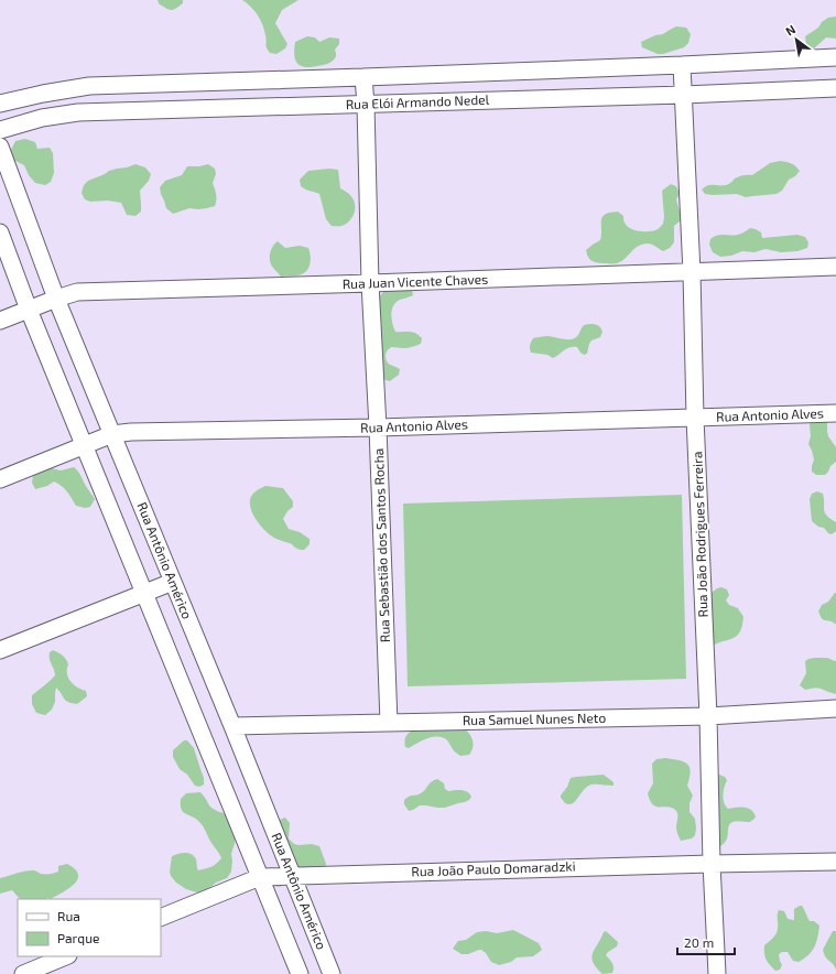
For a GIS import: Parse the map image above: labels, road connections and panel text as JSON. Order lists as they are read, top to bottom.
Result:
{
  "streets": {
    "street": [
      "Rua Elói Armando Nedel",
      "Rua Juan Vicente Chaves",
      "Rua Antonio Alves",
      "Rua João Rodrigues Ferreira",
      "Rua Sebastião dos Santos Rocha",
      "Rua Antônio Américo",
      "Rua Samuel Nunes Neto",
      "Rua João Paulo Domaradzki"
    ]
  },
  "crossings": [
    ["Rua Elói Armando Nedel", "Rua João Rodrigues Ferreira"],
    ["Rua Elói Armando Nedel", "Rua Sebastião dos Santos Rocha"],
    ["Rua Juan Vicente Chaves", "Rua João Rodrigues Ferreira"],
    ["Rua Juan Vicente Chaves", "Rua Sebastião dos Santos Rocha"],
    ["Rua Juan Vicente Chaves", "Rua Antônio Américo"],
    ["Rua Antonio Alves", "Rua João Rodrigues Ferreira"],
    ["Rua Antonio Alves", "Rua Sebastião dos Santos Rocha"],
    ["Rua Antonio Alves", "Rua Antônio Américo"],
    ["Rua João Rodrigues Ferreira", "Rua Samuel Nunes Neto"],
    ["Rua João Rodrigues Ferreira", "Rua João Paulo Domaradzki"],
    ["Rua Sebastião dos Santos Rocha", "Rua Samuel Nunes Neto"],
    ["Rua Antônio Américo", "Rua Samuel Nunes Neto"],
    ["Rua Antônio Américo", "Rua João Paulo Domaradzki"]
  ],
  "legend": ["Rua", "Parque"],
  "scale_bar": "20 m",
  "north": "top left"
}
